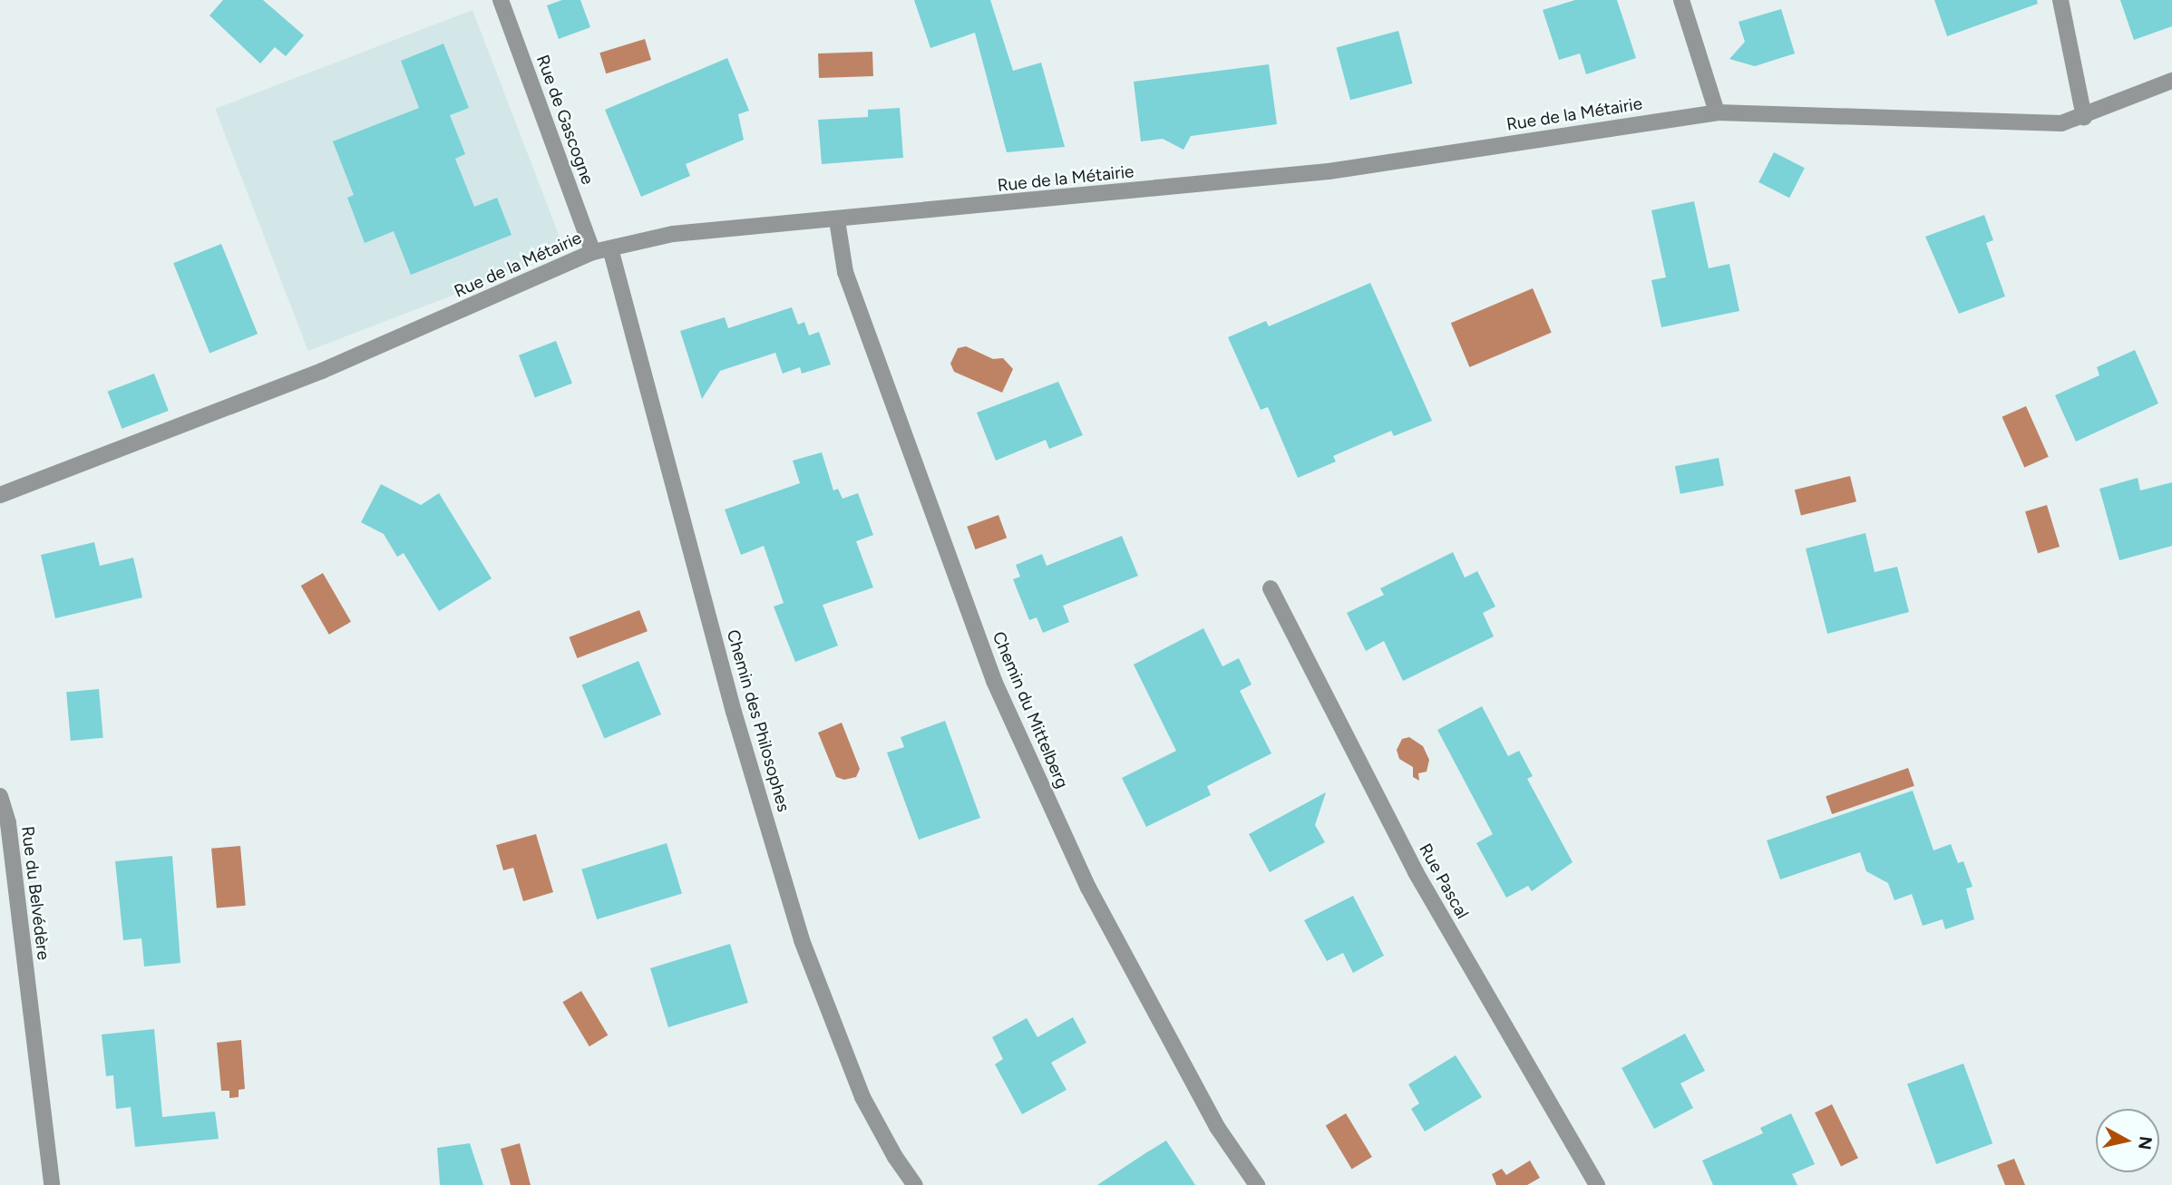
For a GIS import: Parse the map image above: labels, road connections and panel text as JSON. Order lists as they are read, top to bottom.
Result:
{
  "streets": {
    "street": [
      "Rue de la Métairie",
      "Rue de Gascogne",
      "Chemin du Mittelberg",
      "Chemin des Philosophes",
      "Rue Pascal",
      "Rue du Belvédère"
    ]
  },
  "crossings": [
    ["Rue de la Métairie", "Rue de Gascogne"],
    ["Rue de la Métairie", "Chemin du Mittelberg"],
    ["Rue de la Métairie", "Chemin des Philosophes"]
  ],
  "north": "right"
}
